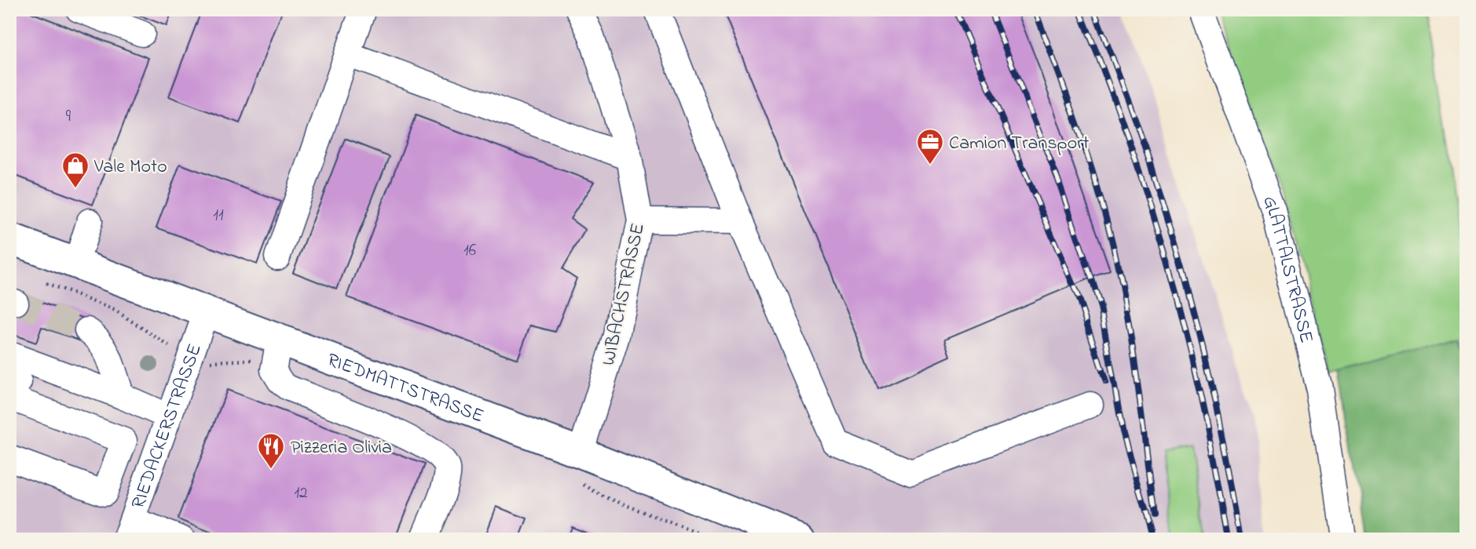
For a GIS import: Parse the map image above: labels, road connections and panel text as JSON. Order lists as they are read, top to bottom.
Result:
{
  "streets": {
    "main road": ["RIEDMATTSTRASSE"],
    "street": ["GLATTALSTRASSE", "WIBACHSTRASSE", "RIEDACKERSTRASSE"]
  },
  "crossings": [
    ["WIBACHSTRASSE", "RIEDMATTSTRASSE"],
    ["RIEDMATTSTRASSE", "RIEDACKERSTRASSE"]
  ],
  "places": {
    "office": ["Camion Transport"],
    "shop": ["Vale Moto"],
    "restaurant": ["Pizzeria Olivia"]
  },
  "house_numbers": [
    "9",
    "11",
    "16",
    "12"
  ]
}
